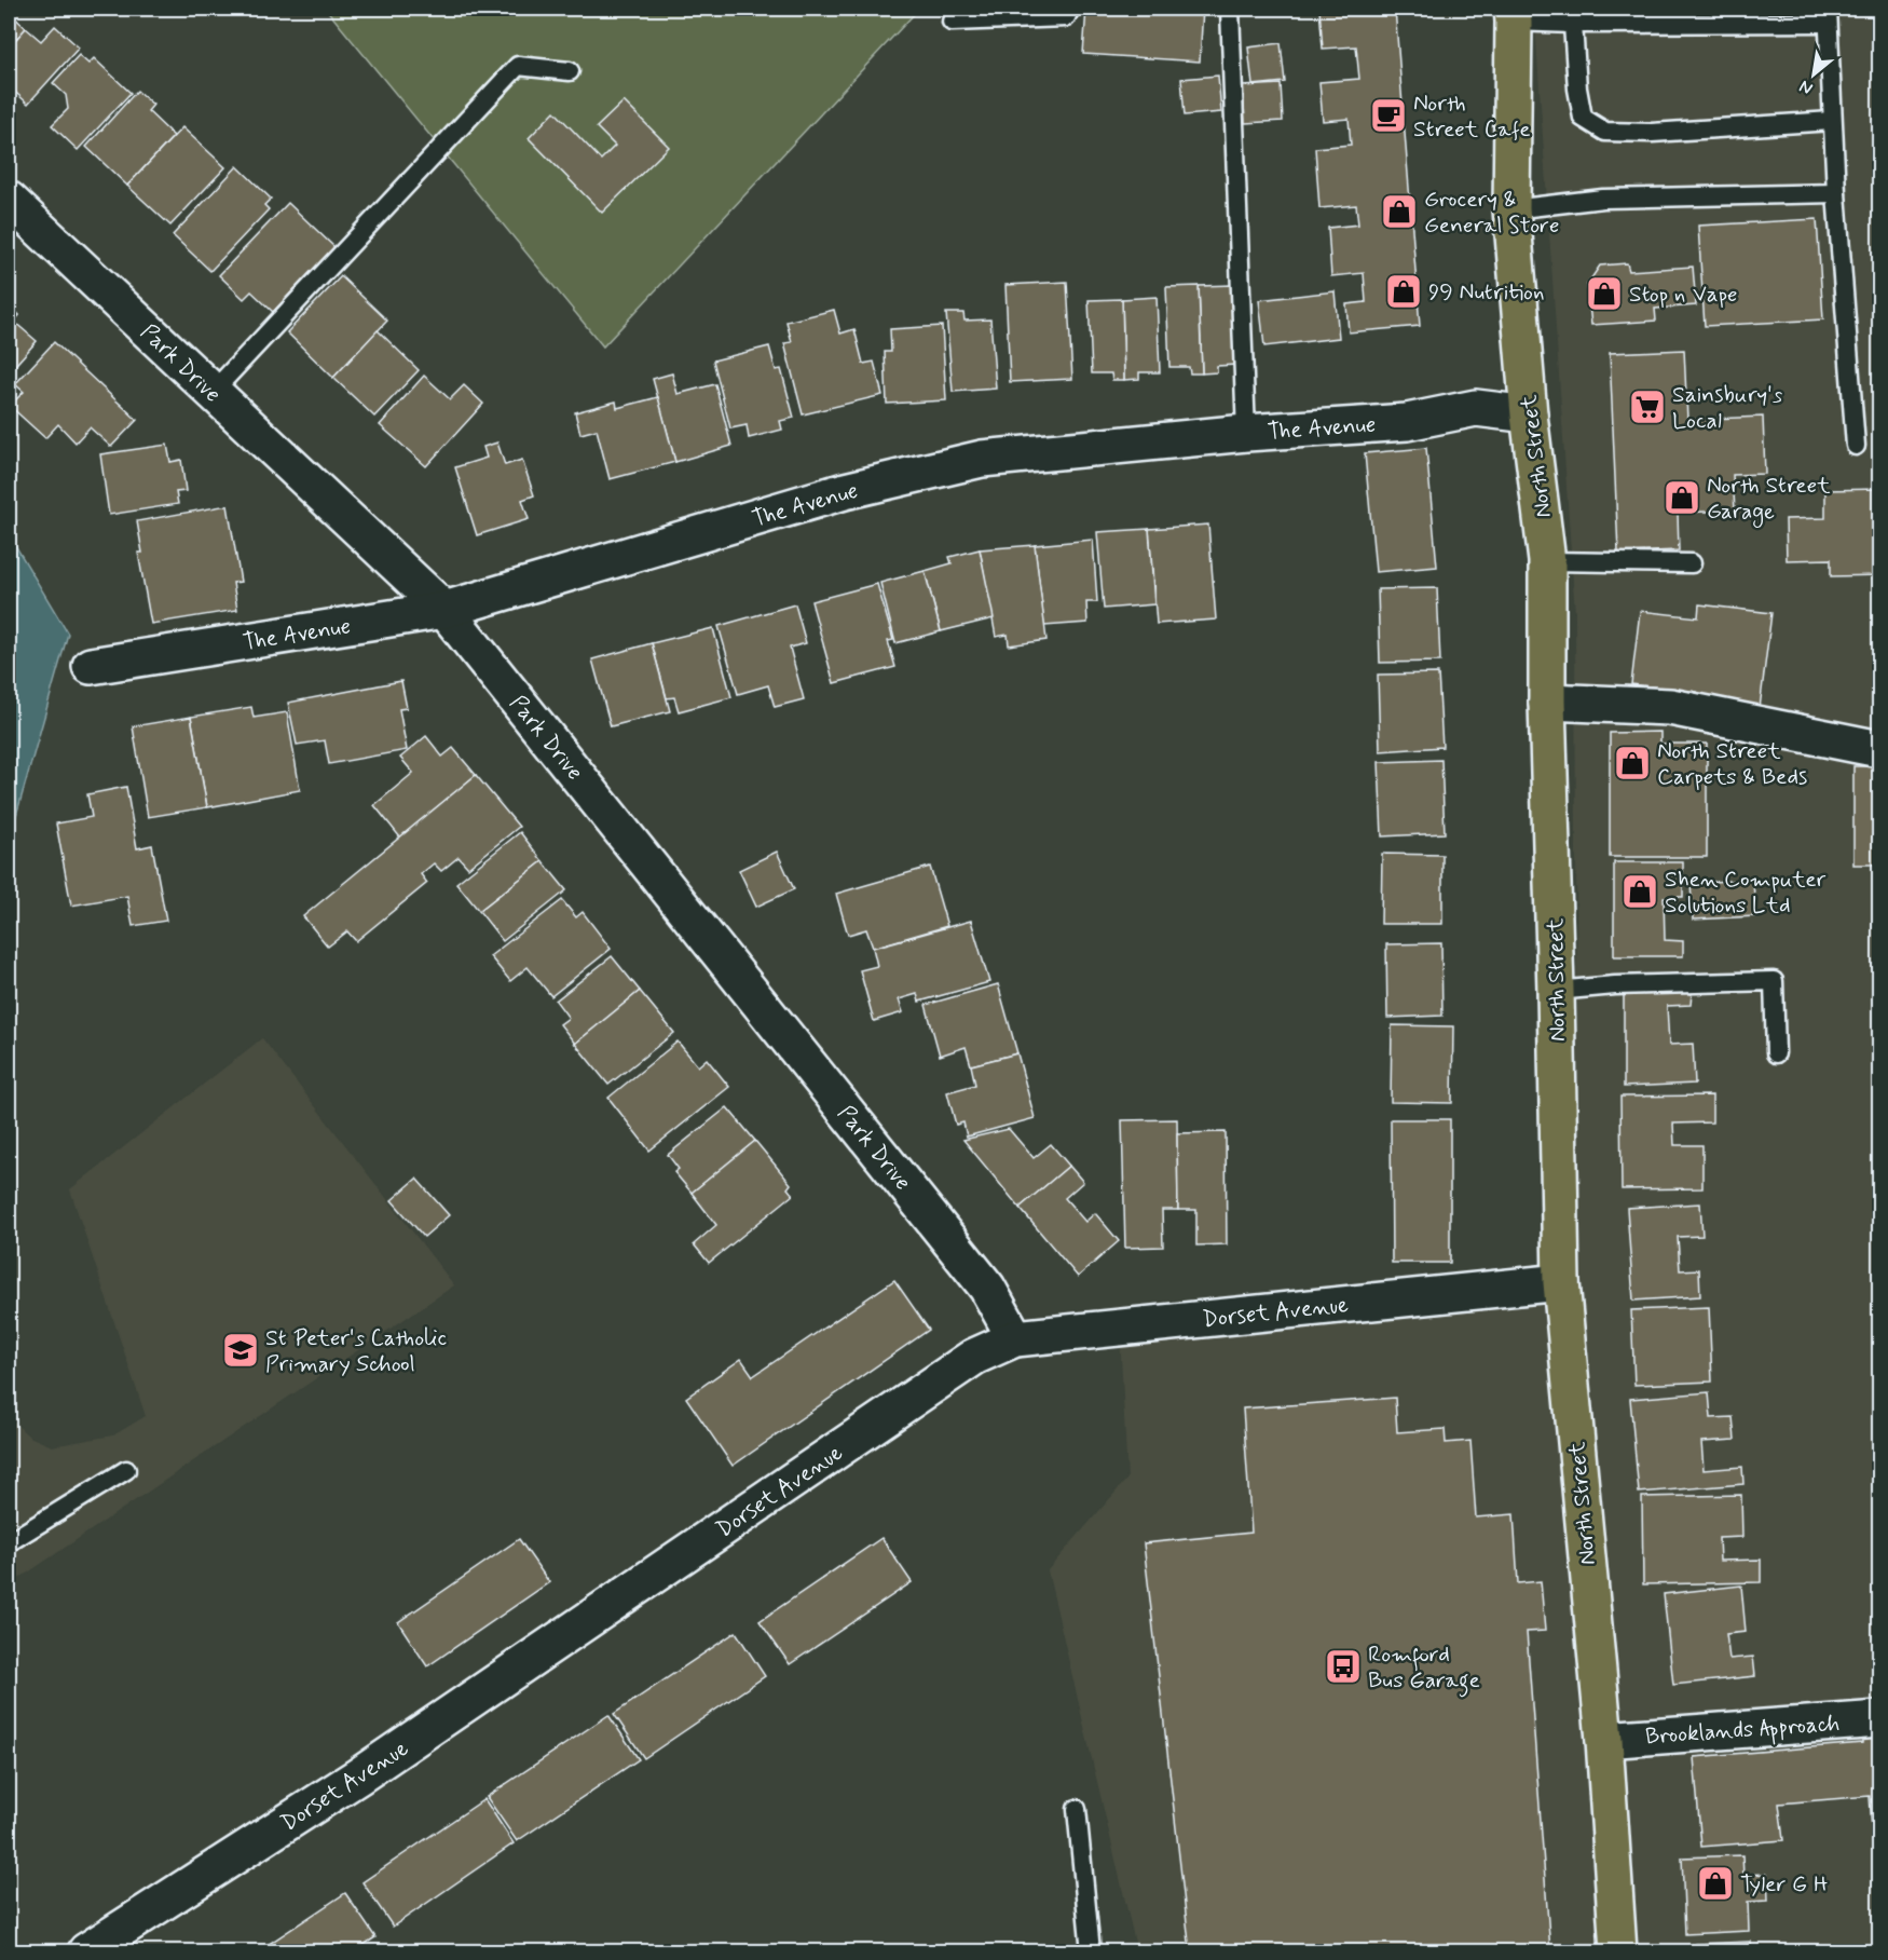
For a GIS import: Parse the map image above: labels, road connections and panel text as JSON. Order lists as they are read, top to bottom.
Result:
{
  "streets": {
    "main road": ["North Street"],
    "street": [
      "Park Drive",
      "The Avenue",
      "Dorset Avenue",
      "Brooklands Approach"
    ]
  },
  "crossings": [
    ["Park Drive", "The Avenue"],
    ["Park Drive", "Dorset Avenue"],
    ["The Avenue", "North Street"],
    ["North Street", "Dorset Avenue"],
    ["North Street", "Brooklands Approach"]
  ],
  "places": {
    "cafe": ["North Street Cafe"],
    "shop": [
      "Grocery & General Store",
      "99 Nutrition",
      "Stop n Vape",
      "North Street Garage",
      "North Street Carpets & Beds",
      "Shen Computer Solutions Ltd",
      "Tyler G H"
    ],
    "supermarket": ["Sainsbury's Local"],
    "school or university": ["St Peter's Catholic Primary School"],
    "bus stop": ["Romford Bus Garage"]
  },
  "north": "bottom left"
}
